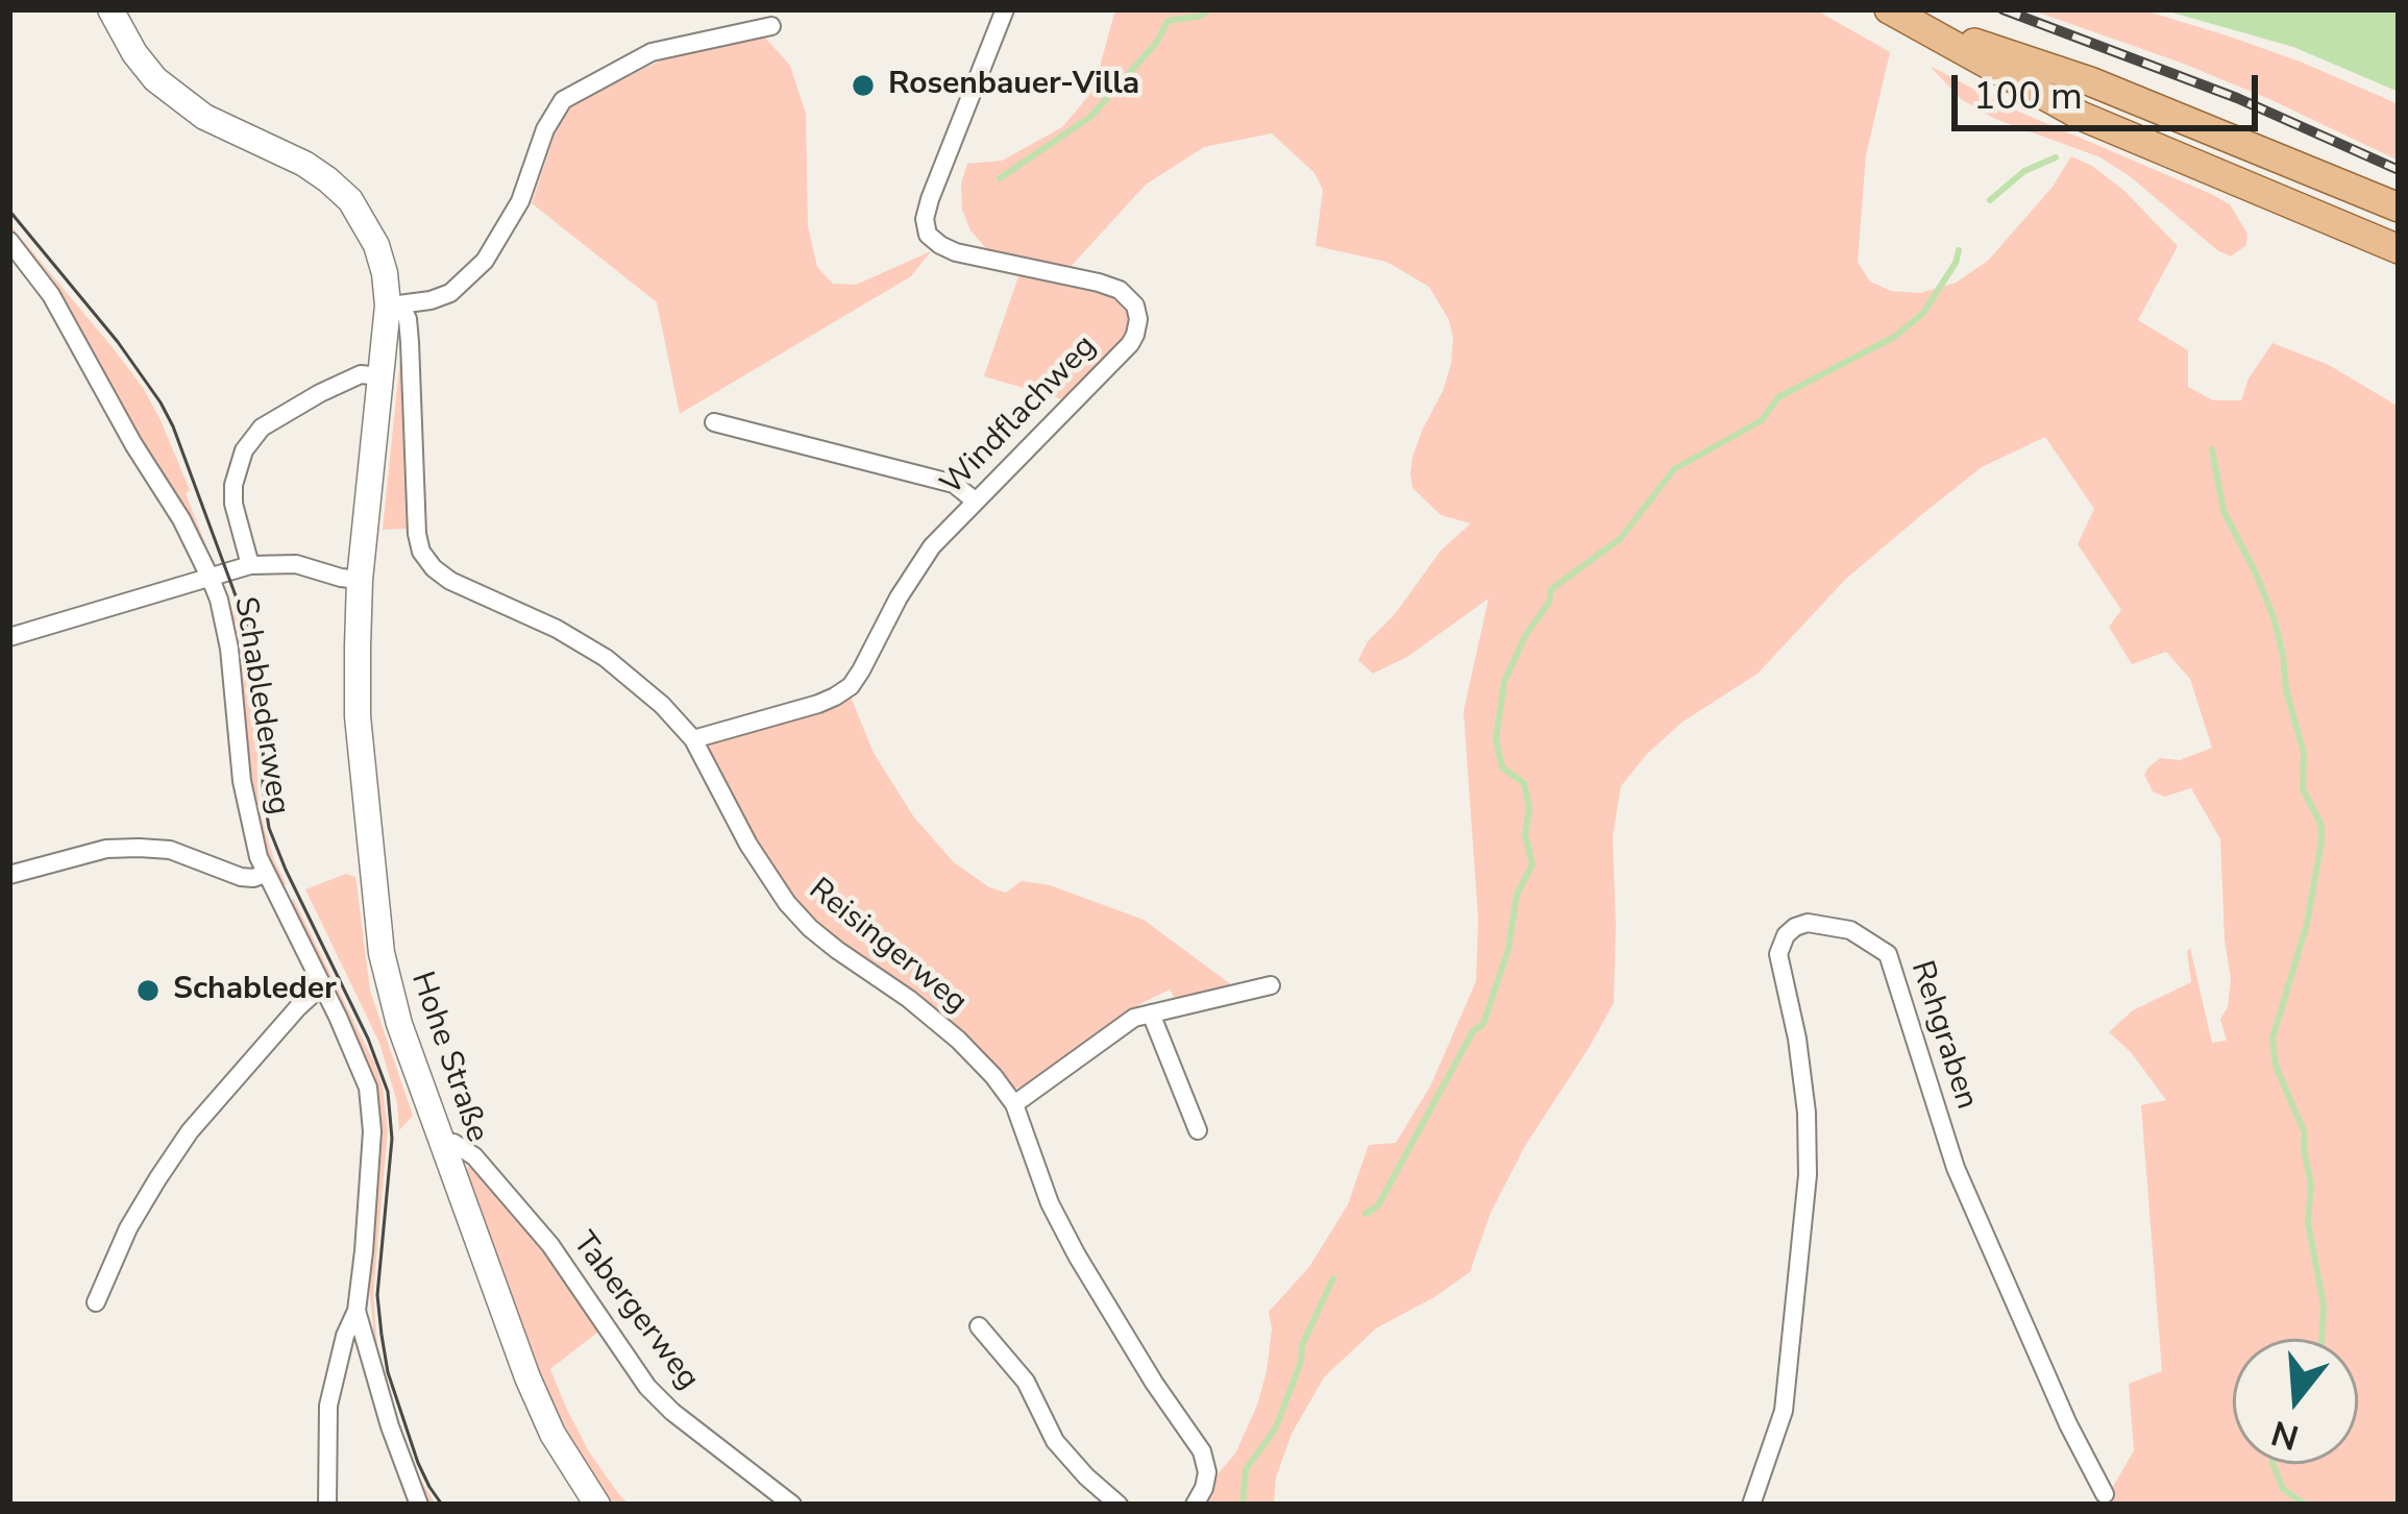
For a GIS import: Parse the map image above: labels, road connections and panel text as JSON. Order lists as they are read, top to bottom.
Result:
{
  "streets": {
    "main road": ["Hohe Straße"],
    "street": [
      "Windflachweg",
      "Schablederweg",
      "Reisingerweg",
      "Rehgraben",
      "Tabergerweg"
    ]
  },
  "crossings": [
    ["Windflachweg", "Reisingerweg"],
    ["Reisingerweg", "Hohe Straße"],
    ["Hohe Straße", "Tabergerweg"]
  ],
  "places": ["Rosenbauer-Villa", "Schableder"],
  "scale_bar": "100 m",
  "north": "bottom"
}
